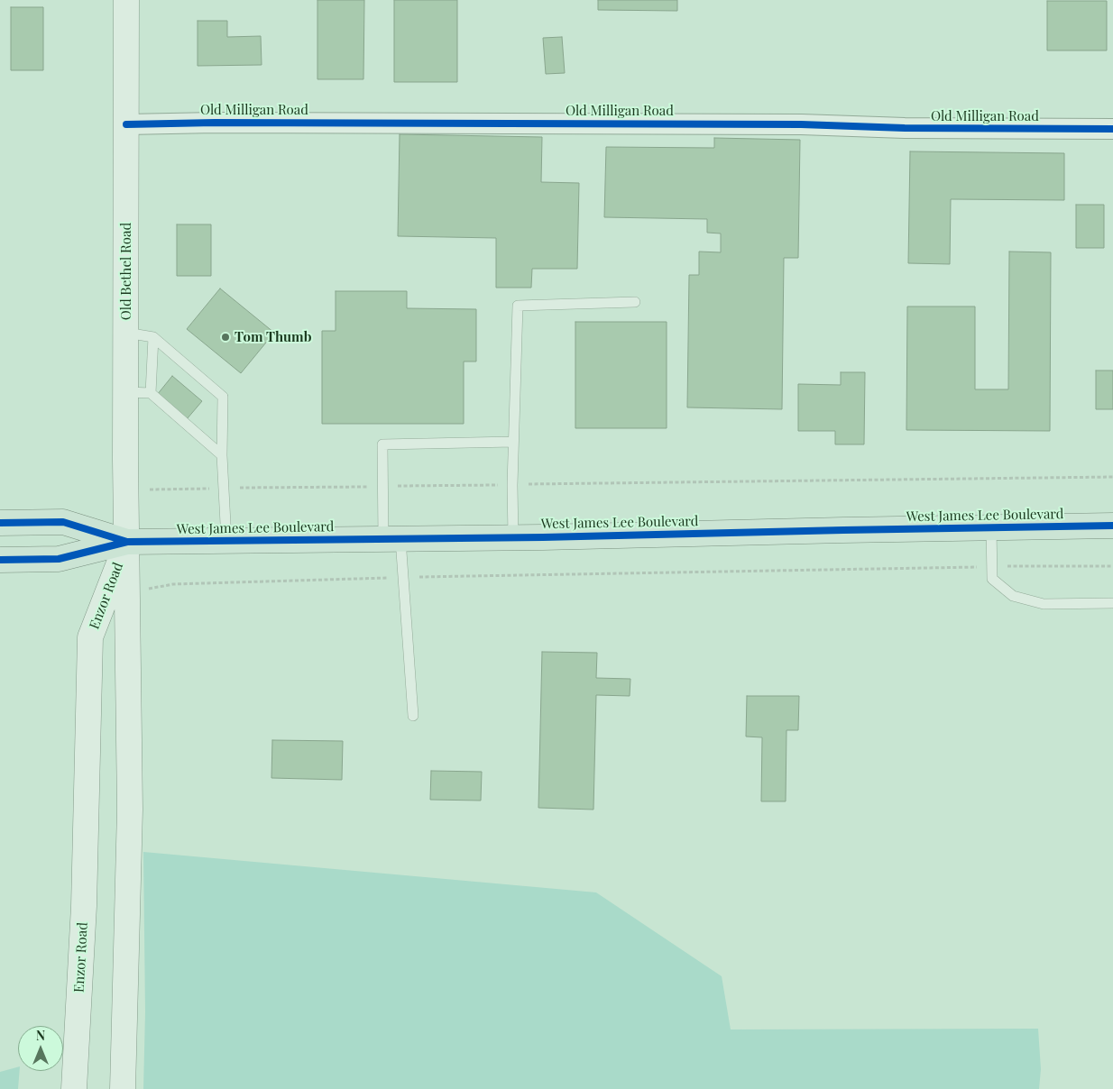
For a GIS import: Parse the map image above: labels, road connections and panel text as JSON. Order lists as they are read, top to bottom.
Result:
{
  "streets": {
    "main road": ["Old Bethel Road", "West James Lee Boulevard", "Enzor Road"],
    "street": ["Old Milligan Road"]
  },
  "crossings": [
    ["Old Milligan Road", "Old Bethel Road"],
    ["Old Bethel Road", "West James Lee Boulevard"],
    ["Old Bethel Road", "Enzor Road"],
    ["West James Lee Boulevard", "Enzor Road"]
  ],
  "places": ["Tom Thumb"],
  "north": "top"
}
